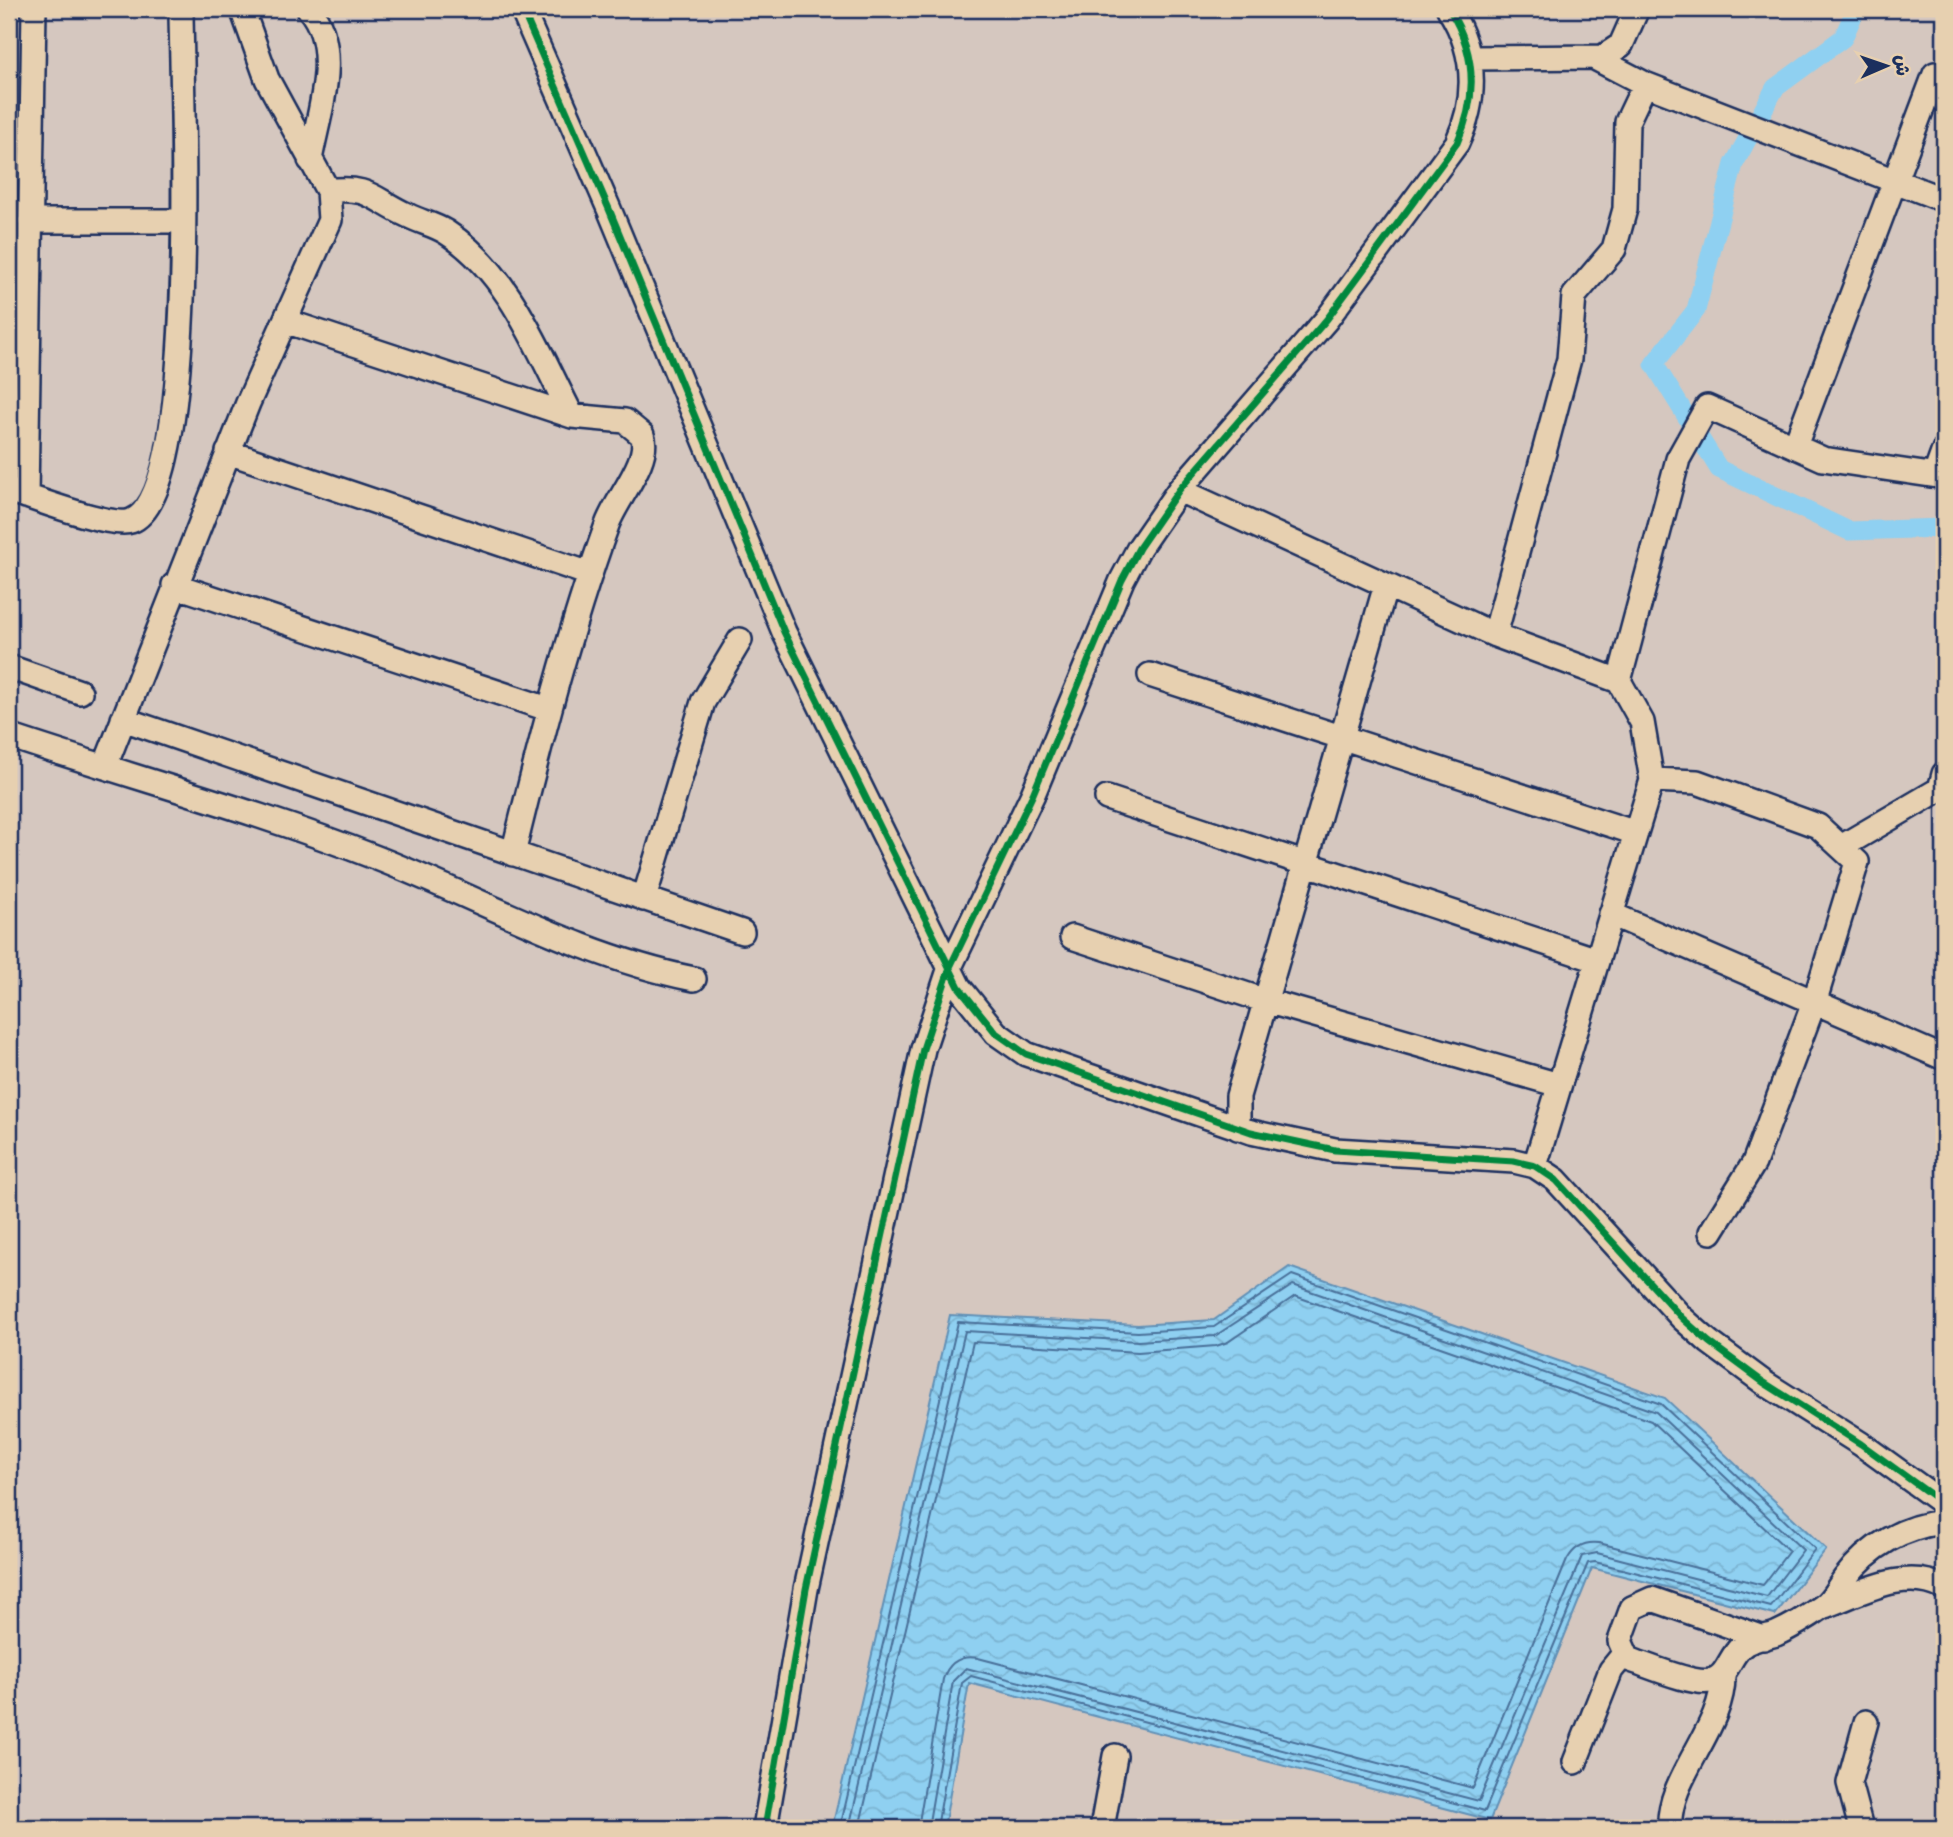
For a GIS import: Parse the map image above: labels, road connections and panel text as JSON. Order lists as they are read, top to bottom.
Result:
{
  "north": "right"
}
